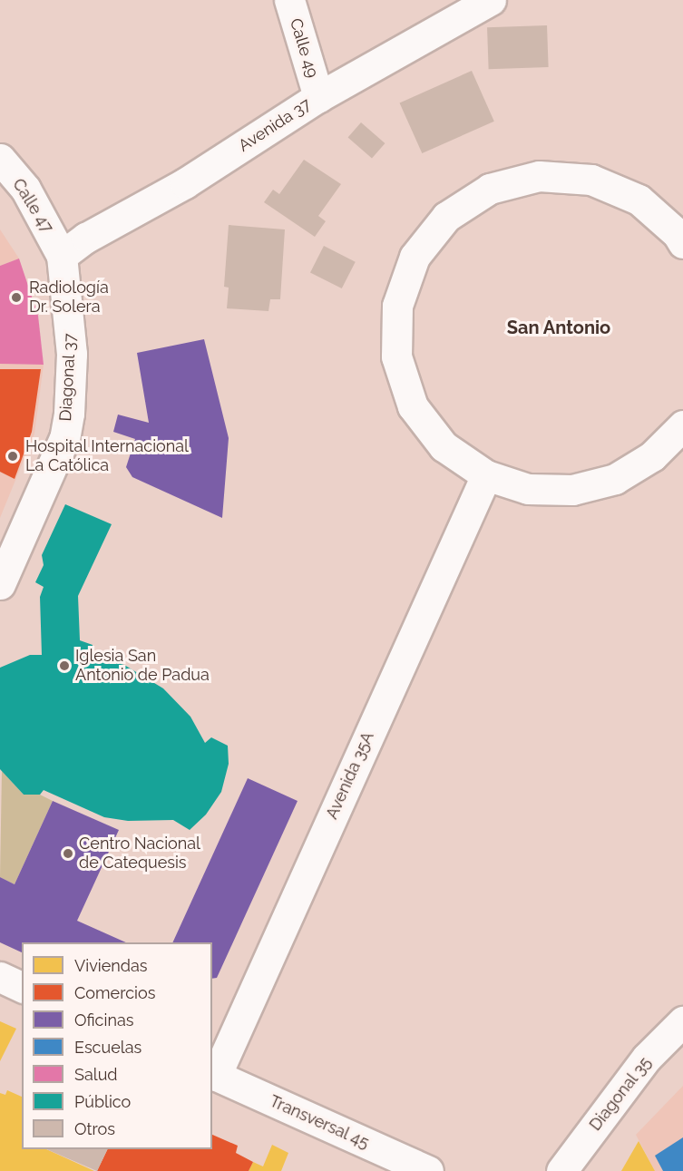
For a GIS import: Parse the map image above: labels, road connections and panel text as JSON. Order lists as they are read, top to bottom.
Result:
{
  "streets": {
    "street": [
      "Calle 49",
      "Avenida 37",
      "Calle 47",
      "Diagonal 37",
      "Avenida 35A",
      "Diagonal 35",
      "Transversal 45"
    ]
  },
  "crossings": [
    ["Calle 49", "Avenida 37"],
    ["Avenida 37", "Calle 47"],
    ["Avenida 37", "Diagonal 37"],
    ["Calle 47", "Diagonal 37"],
    ["Avenida 35A", "Transversal 45"]
  ],
  "districts": ["San Antonio"],
  "places": [
    "Radiología Dr. Solera",
    "Hospital Internacional La Católica",
    "Iglesia San Antonio de Padua",
    "Centro Nacional de Catequesis"
  ],
  "legend": [
    "Viviendas",
    "Comercios",
    "Oficinas",
    "Escuelas",
    "Salud",
    "Público",
    "Otros"
  ]
}
